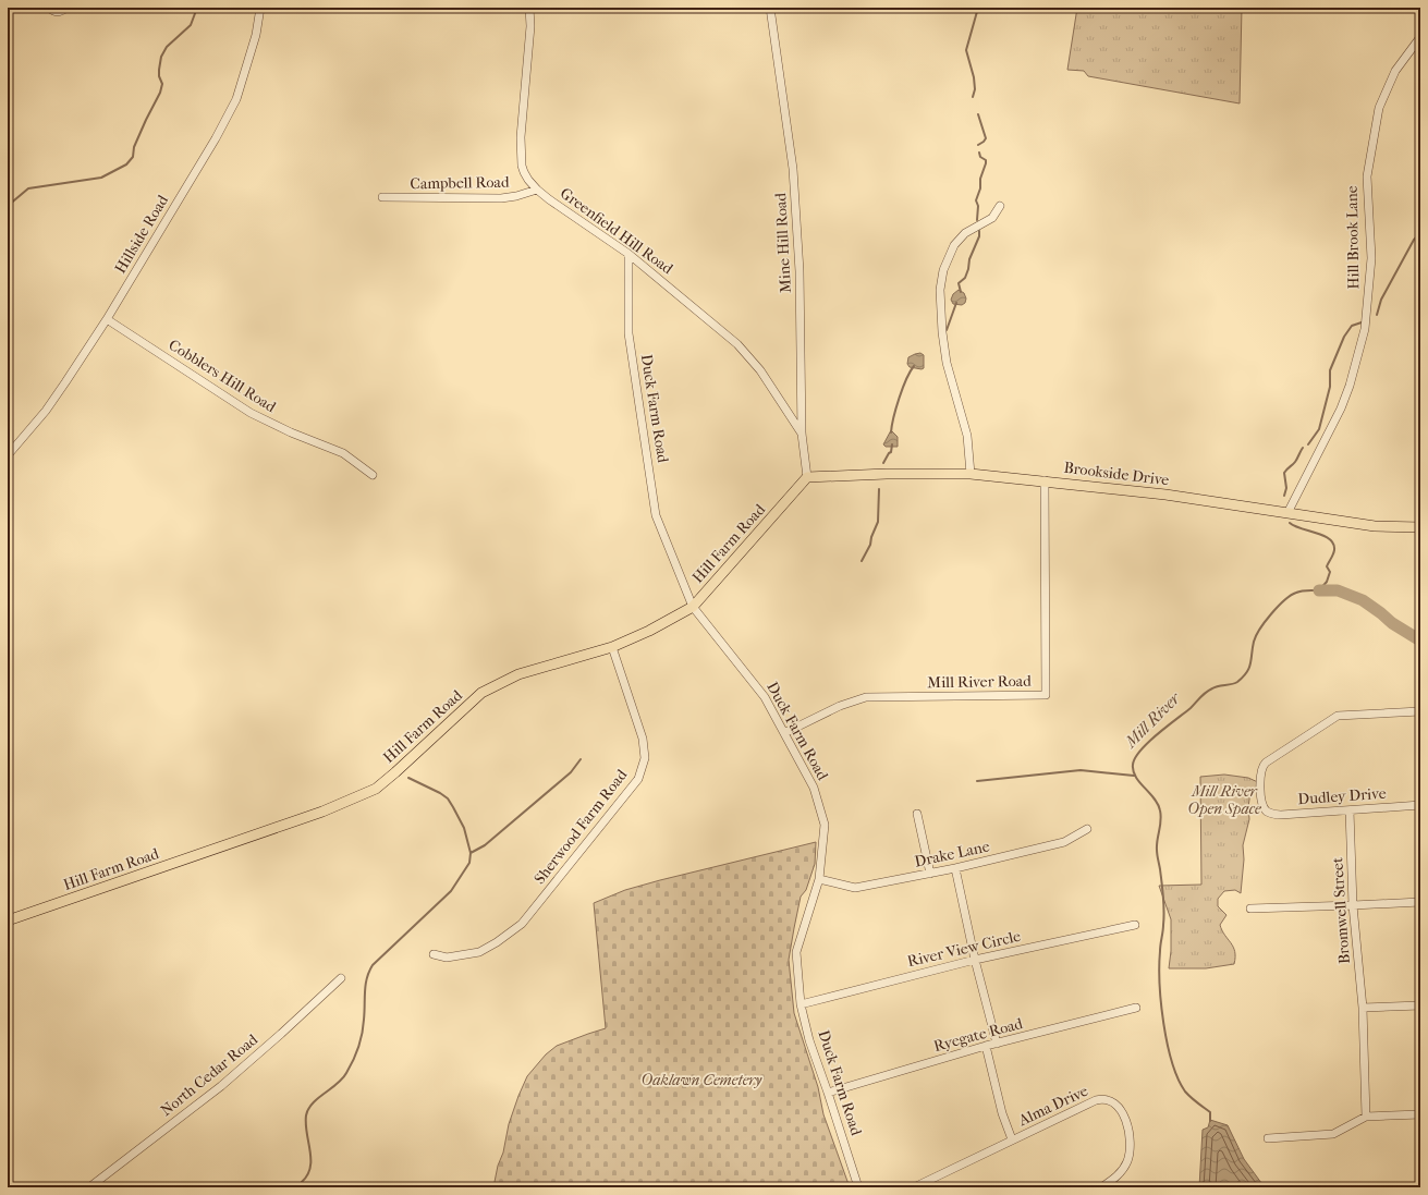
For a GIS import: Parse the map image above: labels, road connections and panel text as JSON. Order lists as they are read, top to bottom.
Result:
{
  "streets": {
    "main road": ["Brookside Drive", "Hill Farm Road"],
    "street": [
      "Campbell Road",
      "Greenfield Hill Road",
      "Hillside Road",
      "Hill Brook Lane",
      "Mine Hill Road",
      "Cobblers Hill Road",
      "Duck Farm Road",
      "Mill River Road",
      "Dudley Drive",
      "Sherwood Farm Road",
      "Drake Lane",
      "Bromwell Street",
      "River View Circle",
      "Ryegate Road",
      "North Cedar Road",
      "Alma Drive"
    ]
  },
  "crossings": [
    ["Campbell Road", "Greenfield Hill Road"],
    ["Greenfield Hill Road", "Mine Hill Road"],
    ["Greenfield Hill Road", "Duck Farm Road"],
    ["Hillside Road", "Cobblers Hill Road"],
    ["Hill Brook Lane", "Brookside Drive"],
    ["Mine Hill Road", "Brookside Drive"],
    ["Mine Hill Road", "Hill Farm Road"],
    ["Duck Farm Road", "Hill Farm Road"],
    ["Duck Farm Road", "Mill River Road"],
    ["Duck Farm Road", "Drake Lane"],
    ["Duck Farm Road", "River View Circle"],
    ["Duck Farm Road", "Ryegate Road"],
    ["Brookside Drive", "Hill Farm Road"],
    ["Brookside Drive", "Mill River Road"],
    ["Hill Farm Road", "Sherwood Farm Road"],
    ["Dudley Drive", "Bromwell Street"]
  ],
  "water": ["Mill River"],
  "parks": ["Mill River Open Space", "Oaklawn Cemetery"]
}
